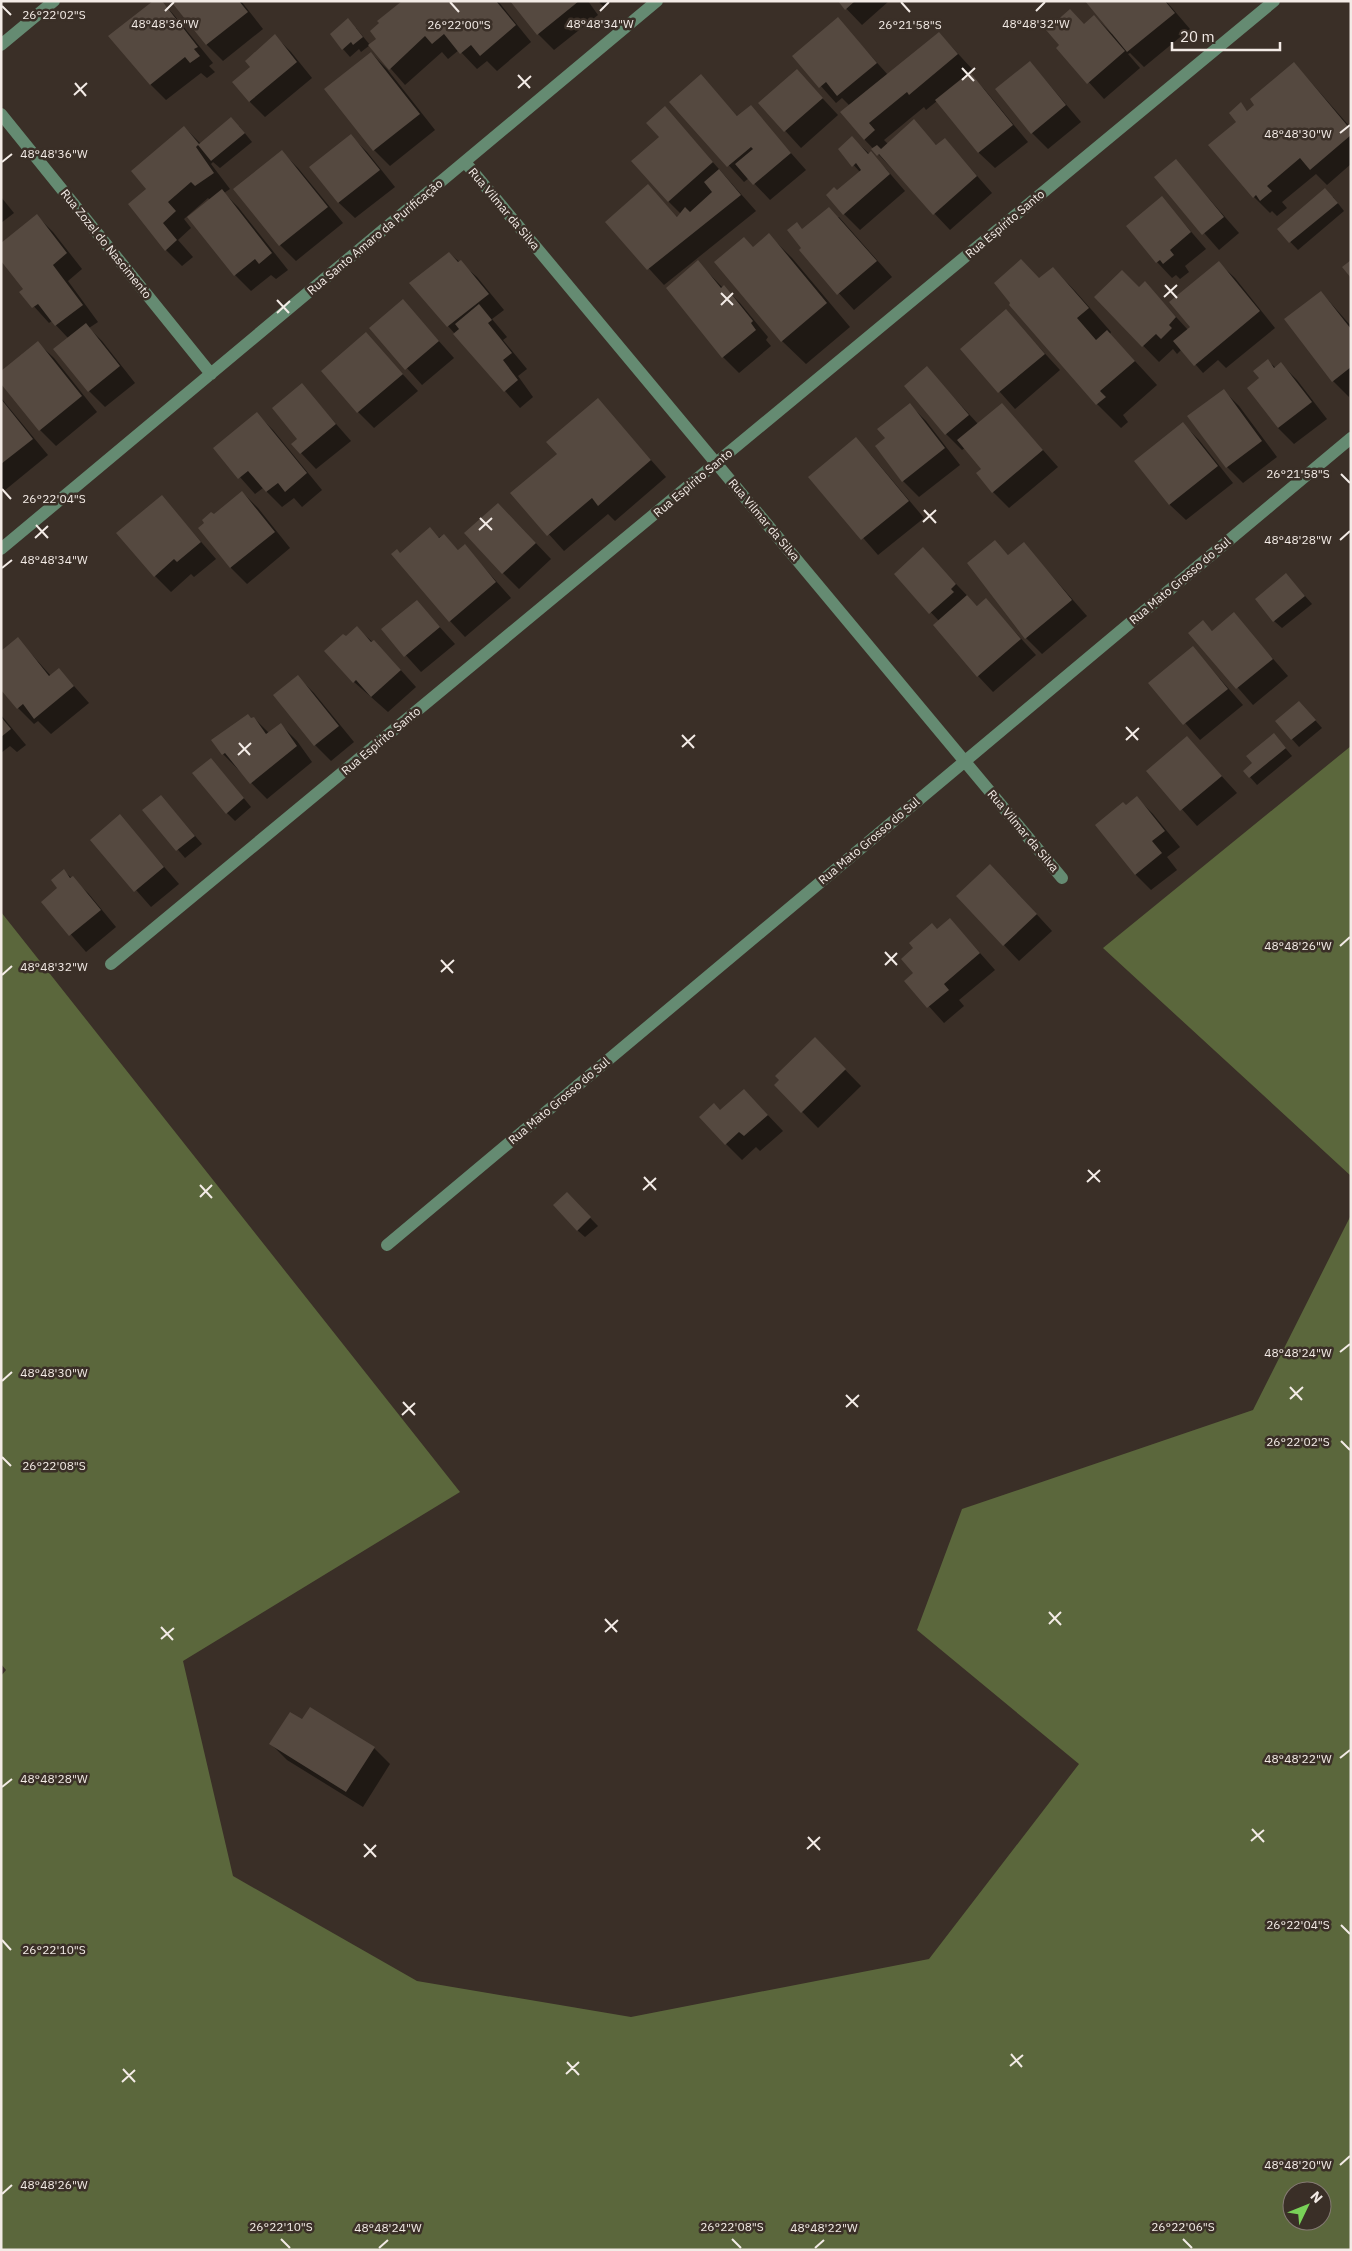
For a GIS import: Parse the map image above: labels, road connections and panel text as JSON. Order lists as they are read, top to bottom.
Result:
{
  "streets": {
    "street": [
      "Rua Vilmar da Silva",
      "Rua Espírito Santo",
      "Rua Santo Amaro da Purificação",
      "Rua Zozel do Nascimento",
      "Rua Mato Grosso do Sul"
    ]
  },
  "crossings": [
    ["Rua Vilmar da Silva", "Rua Espírito Santo"],
    ["Rua Vilmar da Silva", "Rua Santo Amaro da Purificação"],
    ["Rua Vilmar da Silva", "Rua Mato Grosso do Sul"],
    ["Rua Santo Amaro da Purificação", "Rua Zozel do Nascimento"]
  ],
  "scale_bar": "20 m",
  "north": "top right",
  "coordinates": [
    "26°22'02\"S",
    "48°48'34\"W",
    "48°48'36\"W",
    "48°48'32\"W",
    "26°22'00\"S",
    "26°21'58\"S",
    "48°48'30\"W",
    "26°22'04\"S",
    "48°48'28\"W",
    "48°48'26\"W",
    "48°48'24\"W",
    "26°22'08\"S",
    "48°48'22\"W",
    "26°22'10\"S",
    "48°48'20\"W",
    "26°22'06\"S"
  ]
}
